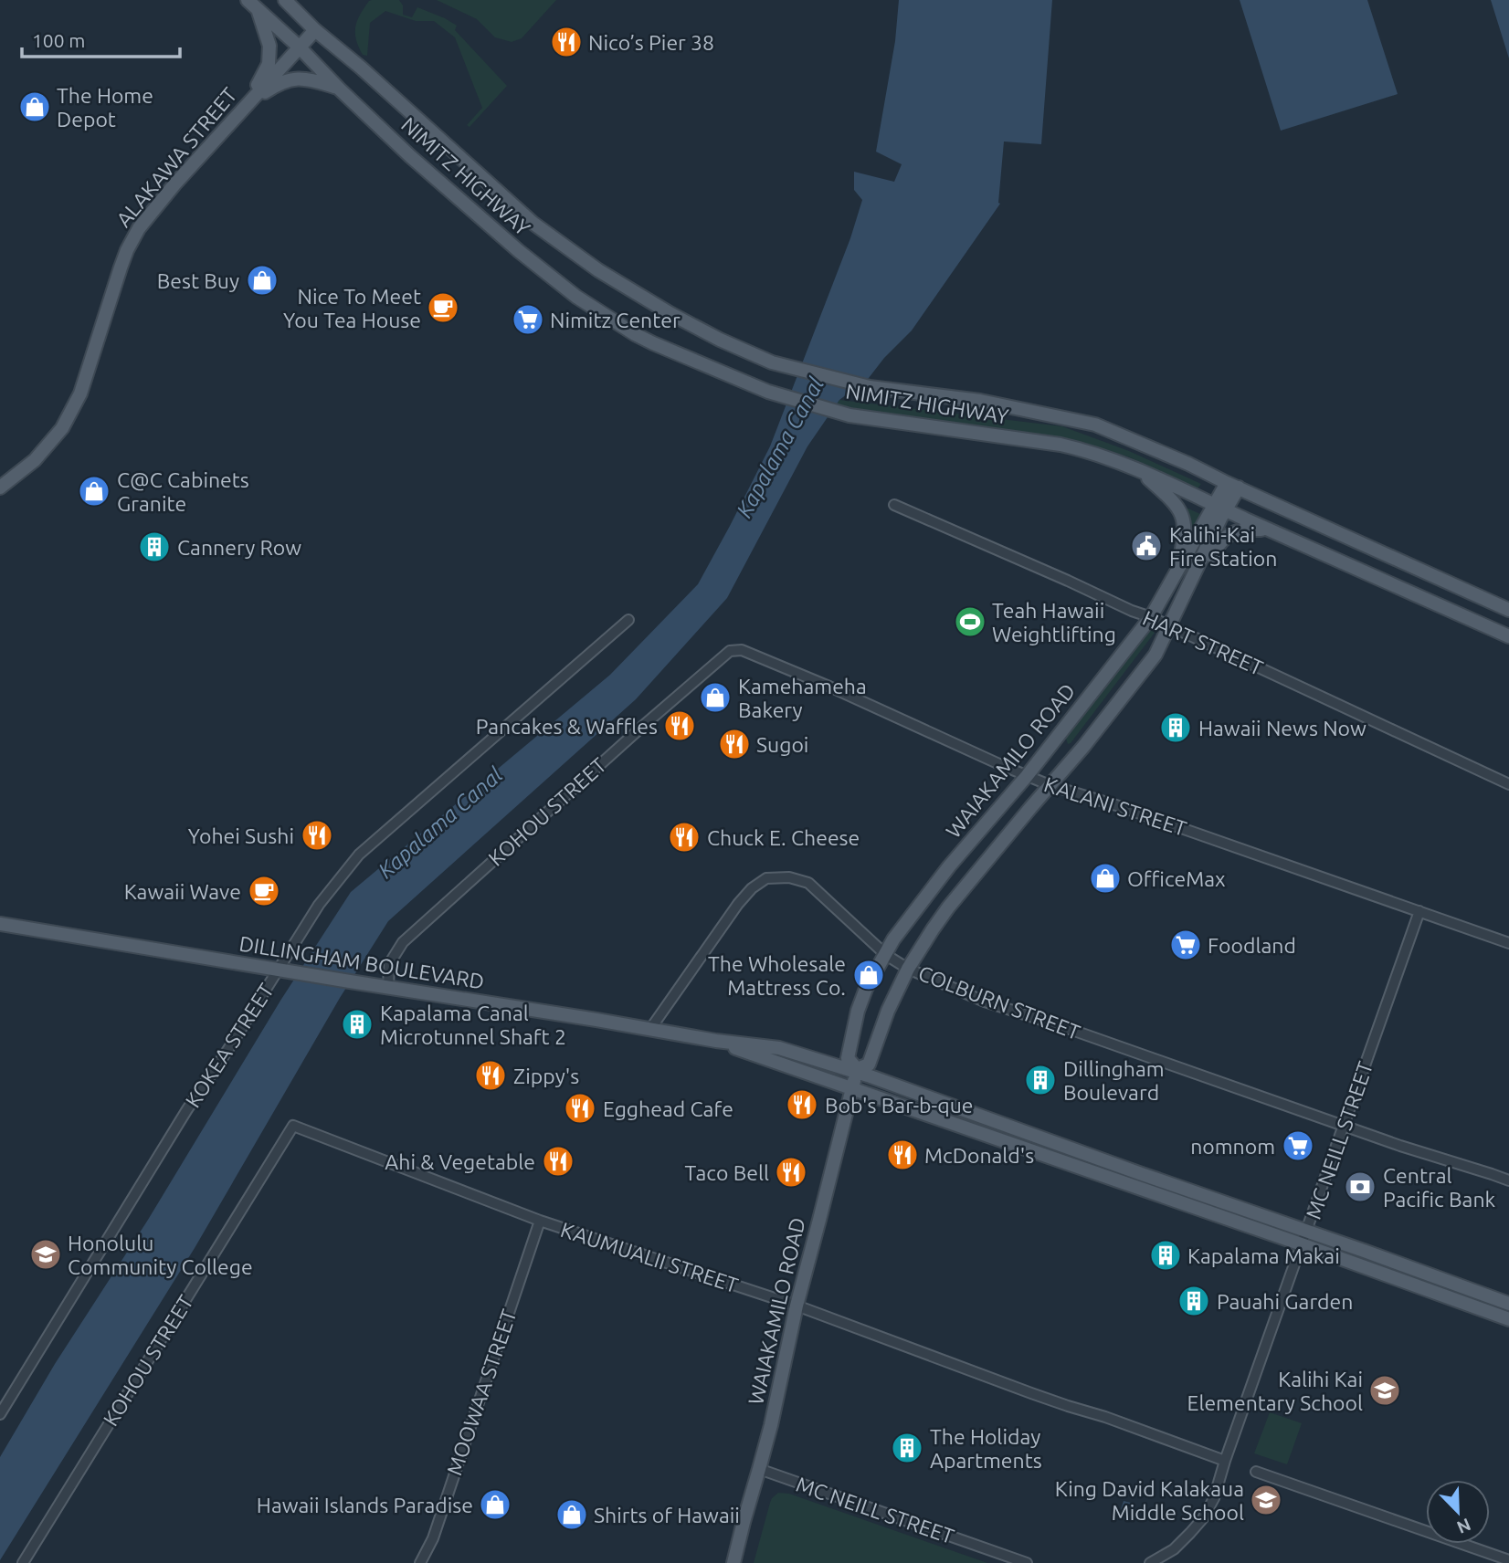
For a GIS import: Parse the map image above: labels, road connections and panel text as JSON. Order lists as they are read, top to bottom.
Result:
{
  "streets": {
    "main road": [
      "ALAKAWA STREET",
      "NIMITZ HIGHWAY",
      "WAIAKAMILO ROAD",
      "DILLINGHAM BOULEVARD"
    ],
    "street": [
      "HART STREET",
      "KALANI STREET",
      "KOHOU STREET",
      "COLBURN STREET",
      "KOKEA STREET",
      "MC NEILL STREET",
      "KAUMUALII STREET",
      "MOOWAA STREET"
    ]
  },
  "crossings": [
    ["ALAKAWA STREET", "NIMITZ HIGHWAY"],
    ["NIMITZ HIGHWAY", "WAIAKAMILO ROAD"],
    ["HART STREET", "WAIAKAMILO ROAD"],
    ["WAIAKAMILO ROAD", "KALANI STREET"],
    ["WAIAKAMILO ROAD", "DILLINGHAM BOULEVARD"],
    ["WAIAKAMILO ROAD", "COLBURN STREET"],
    ["WAIAKAMILO ROAD", "MC NEILL STREET"],
    ["WAIAKAMILO ROAD", "KAUMUALII STREET"],
    ["KALANI STREET", "KOHOU STREET"],
    ["KALANI STREET", "MC NEILL STREET"],
    ["KOHOU STREET", "DILLINGHAM BOULEVARD"],
    ["KOHOU STREET", "KAUMUALII STREET"],
    ["DILLINGHAM BOULEVARD", "COLBURN STREET"],
    ["DILLINGHAM BOULEVARD", "KOKEA STREET"],
    ["DILLINGHAM BOULEVARD", "MC NEILL STREET"],
    ["COLBURN STREET", "MC NEILL STREET"],
    ["MC NEILL STREET", "KAUMUALII STREET"],
    ["KAUMUALII STREET", "MOOWAA STREET"]
  ],
  "water": ["Kapalama Canal"],
  "places": {
    "restaurant": [
      "Nico’s Pier 38",
      "Pancakes & Waffles",
      "Sugoi",
      "Yohei Sushi",
      "Chuck E. Cheese",
      "Zippy's",
      "Bob's Bar-b-que",
      "Egghead Cafe",
      "McDonald's",
      "Ahi & Vegetable",
      "Taco Bell"
    ],
    "shop": [
      "The Home Depot",
      "Best Buy",
      "C@C Cabinets Granite",
      "Kamehameha Bakery",
      "OfficeMax",
      "The Wholesale Mattress Co.",
      "Hawaii Islands Paradise",
      "Shirts of Hawaii"
    ],
    "cafe": ["Nice To Meet You Tea House", "Kawaii Wave"],
    "supermarket": ["Nimitz Center", "Foodland", "nomnom"],
    "public building": ["Kalihi-Kai Fire Station"],
    "building": [
      "Cannery Row",
      "Hawaii News Now",
      "Kapalama Canal Microtunnel Shaft 2",
      "Dillingham Boulevard",
      "Kapalama Makai",
      "Pauahi Garden",
      "The Holiday Apartments"
    ],
    "sports": ["Teah Hawaii Weightlifting"],
    "bank": ["Central Pacific Bank"],
    "school or university": ["Honolulu Community College", "Kalihi Kai Elementary School", "King David Kalakaua Middle School"]
  },
  "scale_bar": "100 m",
  "north": "bottom right"
}
